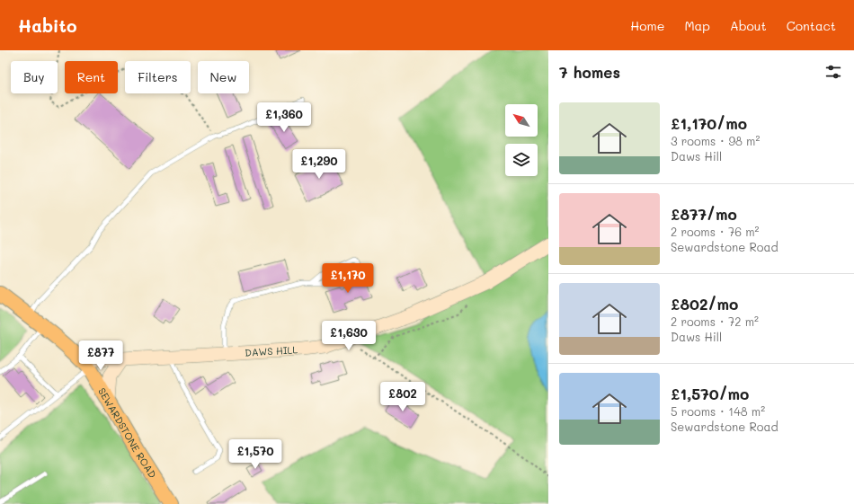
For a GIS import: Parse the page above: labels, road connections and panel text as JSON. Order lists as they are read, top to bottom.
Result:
{
  "streets": {
    "main road": ["SEWARDSTONE ROAD"],
    "street": ["DAWS HILL"]
  },
  "crossings": [
    ["DAWS HILL", "SEWARDSTONE ROAD"]
  ],
  "north": "top left",
  "page": {
    "header": "Habito",
    "nav": [
      "Home",
      "Map",
      "About",
      "Contact"
    ],
    "heading": "7 homes",
    "chip": [
      "Buy",
      "Rent",
      "Filters",
      "New"
    ],
    "list": [
      {
        "name": "£1,170/mo",
        "note": "3 rooms · 98 m² · Daws Hill"
      },
      {
        "name": "£877/mo",
        "note": "2 rooms · 76 m² · Sewardstone Road"
      },
      {
        "name": "£802/mo",
        "note": "2 rooms · 72 m² · Daws Hill"
      },
      {
        "name": "£1,570/mo",
        "note": "5 rooms · 148 m² · Sewardstone Road"
      }
    ],
    "price": [
      "£1,360",
      "£1,290",
      "£1,170",
      "£1,630",
      "£877",
      "£802",
      "£1,570"
    ]
  }
}
